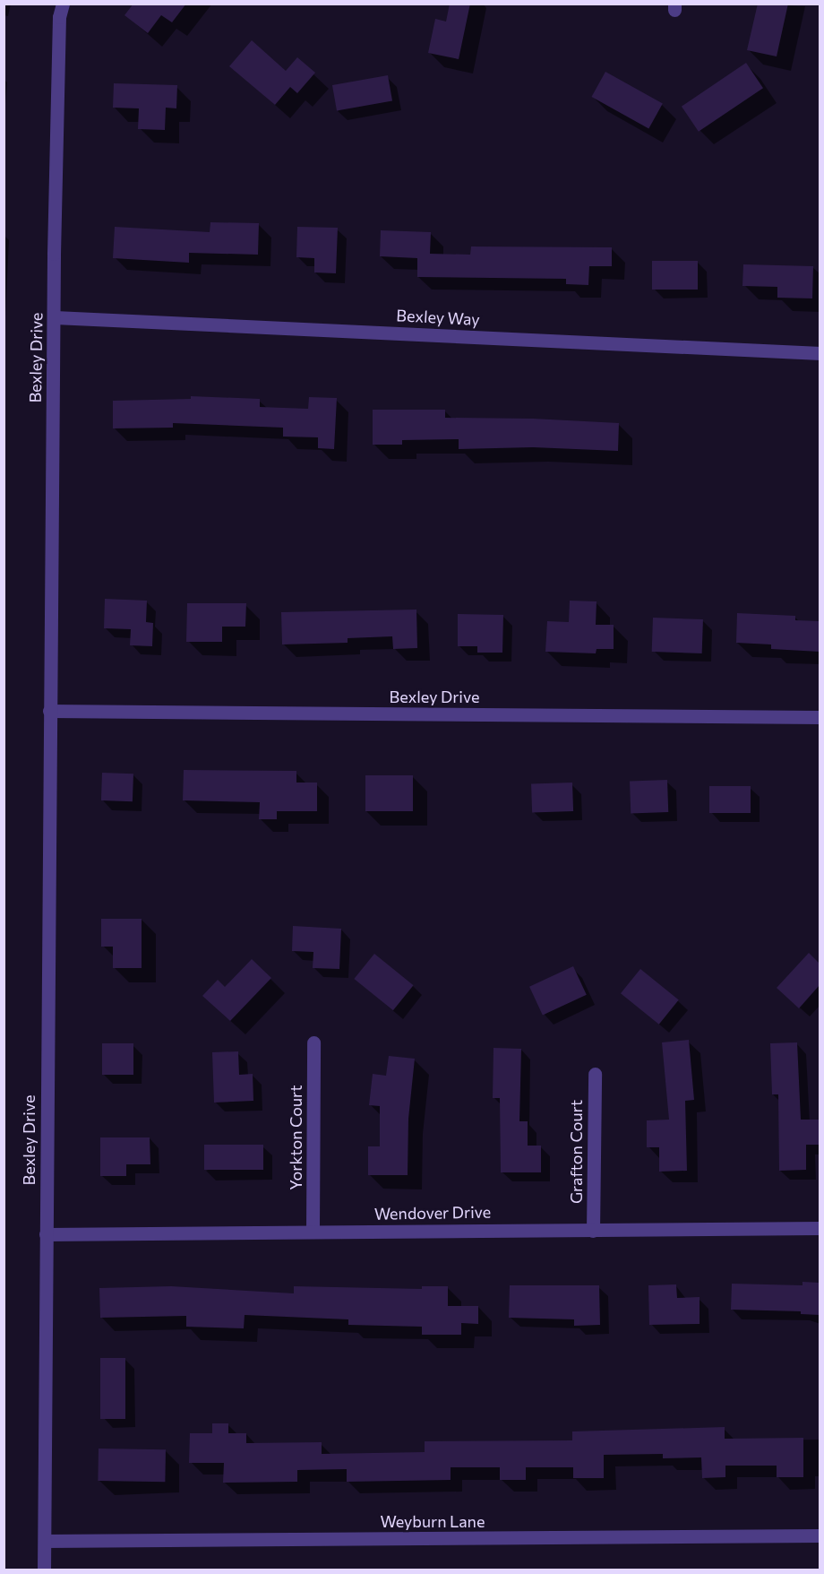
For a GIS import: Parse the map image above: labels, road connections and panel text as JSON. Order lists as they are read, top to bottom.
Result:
{
  "streets": {
    "street": [
      "Bexley Way",
      "Bexley Drive",
      "Yorkton Court",
      "Grafton Court",
      "Wendover Drive",
      "Weyburn Lane"
    ]
  },
  "crossings": [
    ["Bexley Way", "Bexley Drive"],
    ["Bexley Drive", "Wendover Drive"],
    ["Bexley Drive", "Weyburn Lane"],
    ["Yorkton Court", "Wendover Drive"],
    ["Grafton Court", "Wendover Drive"]
  ]
}
